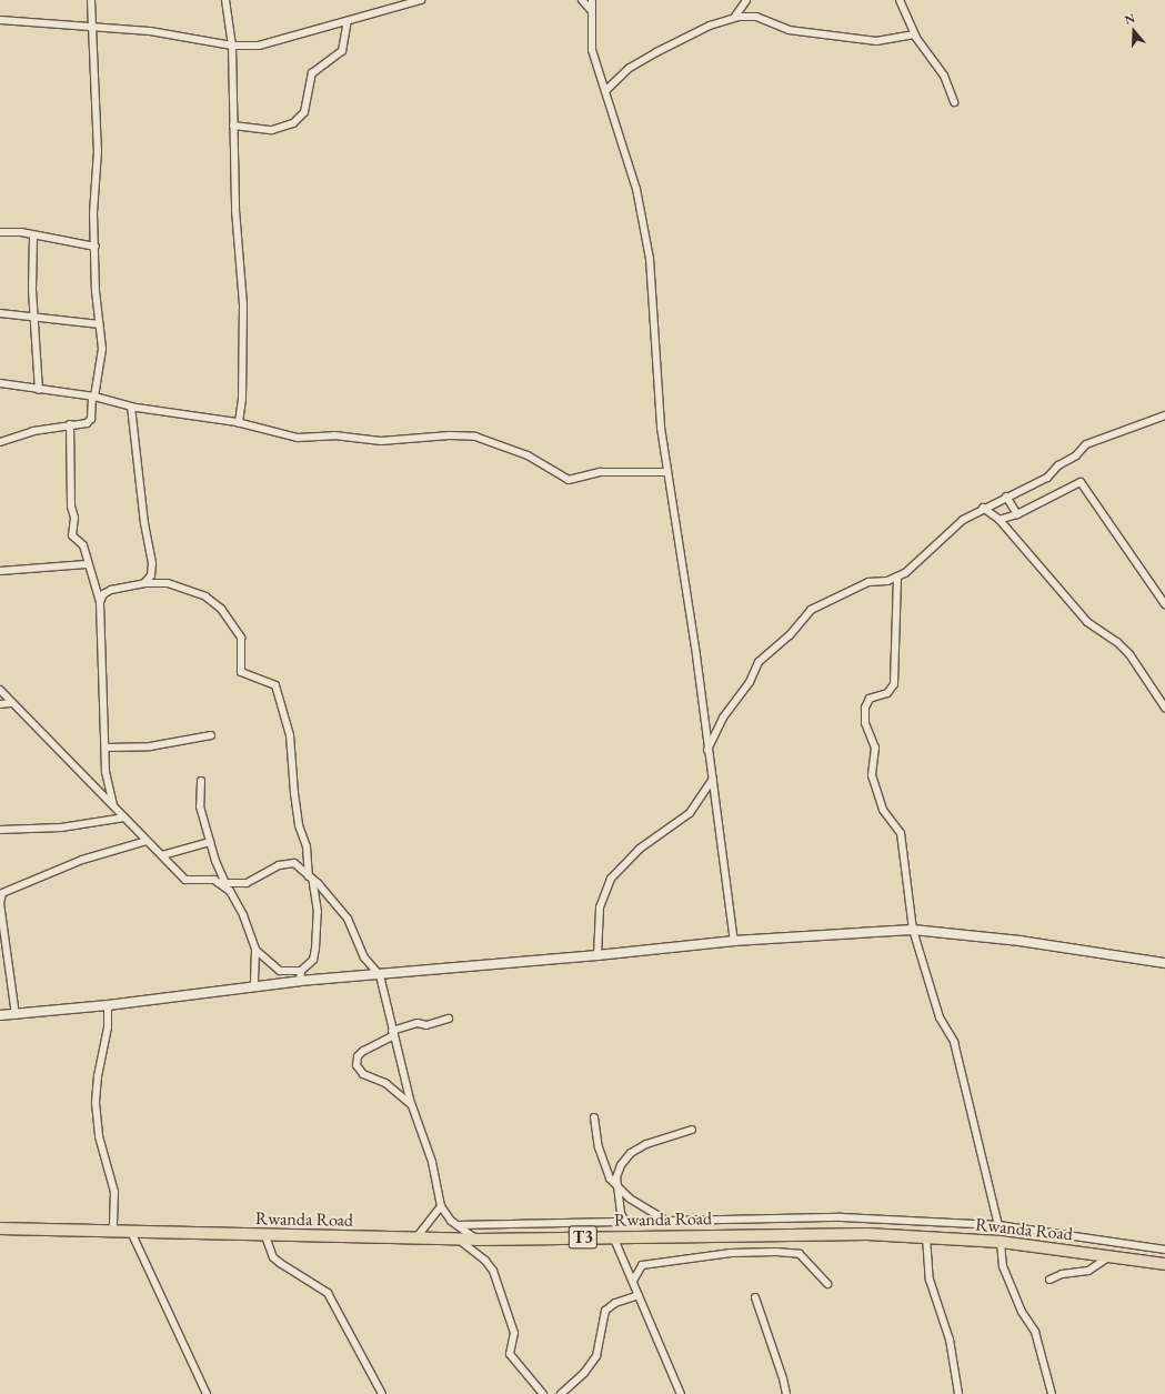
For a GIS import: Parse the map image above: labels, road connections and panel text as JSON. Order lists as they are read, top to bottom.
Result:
{
  "streets": {
    "highway": ["Rwanda Road", "T3"]
  },
  "north": "top"
}
